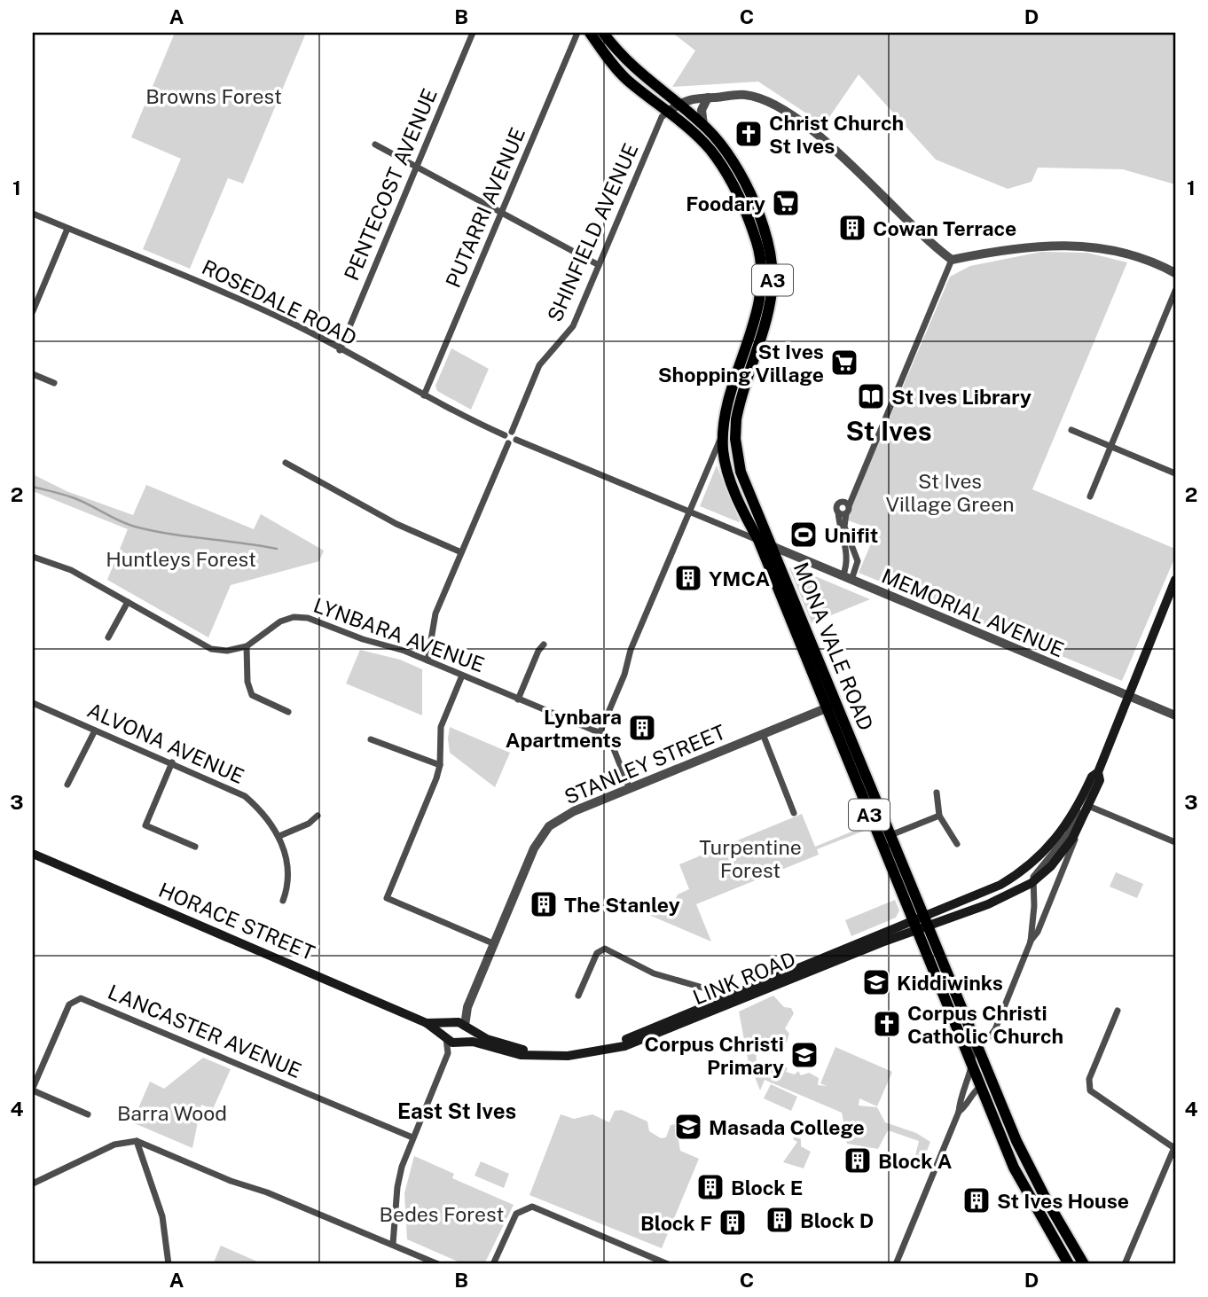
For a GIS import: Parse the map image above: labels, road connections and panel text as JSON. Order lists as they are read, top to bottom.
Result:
{
  "streets": {
    "highway": ["A3", "MONA VALE ROAD"],
    "main road": ["HORACE STREET", "LINK ROAD"],
    "street": [
      "PENTECOST AVENUE",
      "PUTARRI AVENUE",
      "SHINFIELD AVENUE",
      "ROSEDALE ROAD",
      "MEMORIAL AVENUE",
      "LYNBARA AVENUE",
      "ALVONA AVENUE",
      "STANLEY STREET",
      "LANCASTER AVENUE"
    ]
  },
  "crossings": [
    ["PENTECOST AVENUE", "ROSEDALE ROAD"],
    ["PUTARRI AVENUE", "ROSEDALE ROAD"],
    ["SHINFIELD AVENUE", "MONA VALE ROAD"],
    ["MEMORIAL AVENUE", "MONA VALE ROAD"],
    ["MONA VALE ROAD", "STANLEY STREET"],
    ["MONA VALE ROAD", "LINK ROAD"],
    ["STANLEY STREET", "HORACE STREET"],
    ["STANLEY STREET", "LINK ROAD"],
    ["HORACE STREET", "LINK ROAD"]
  ],
  "districts": ["St Ives", "East St Ives"],
  "parks": [
    "Browns Forest",
    "St Ives Village Green",
    "Huntleys Forest",
    "Turpentine Forest",
    "Barra Wood",
    "Bedes Forest"
  ],
  "places": {
    "church": ["Christ Church St Ives", "Corpus Christi Catholic Church"],
    "supermarket": ["Foodary", "St Ives Shopping Village"],
    "building": [
      "Cowan Terrace",
      "YMCA",
      "Lynbara Apartments",
      "The Stanley",
      "Block A",
      "Block E",
      "St Ives House",
      "Block D",
      "Block F"
    ],
    "library": ["St Ives Library"],
    "sports": ["Unifit"],
    "school or university": ["Kiddiwinks", "Corpus Christi Primary", "Masada College"]
  },
  "grid": {
    "columns": [
      "A",
      "B",
      "C",
      "D"
    ],
    "rows": [
      "1",
      "2",
      "3",
      "4"
    ]
  }
}
